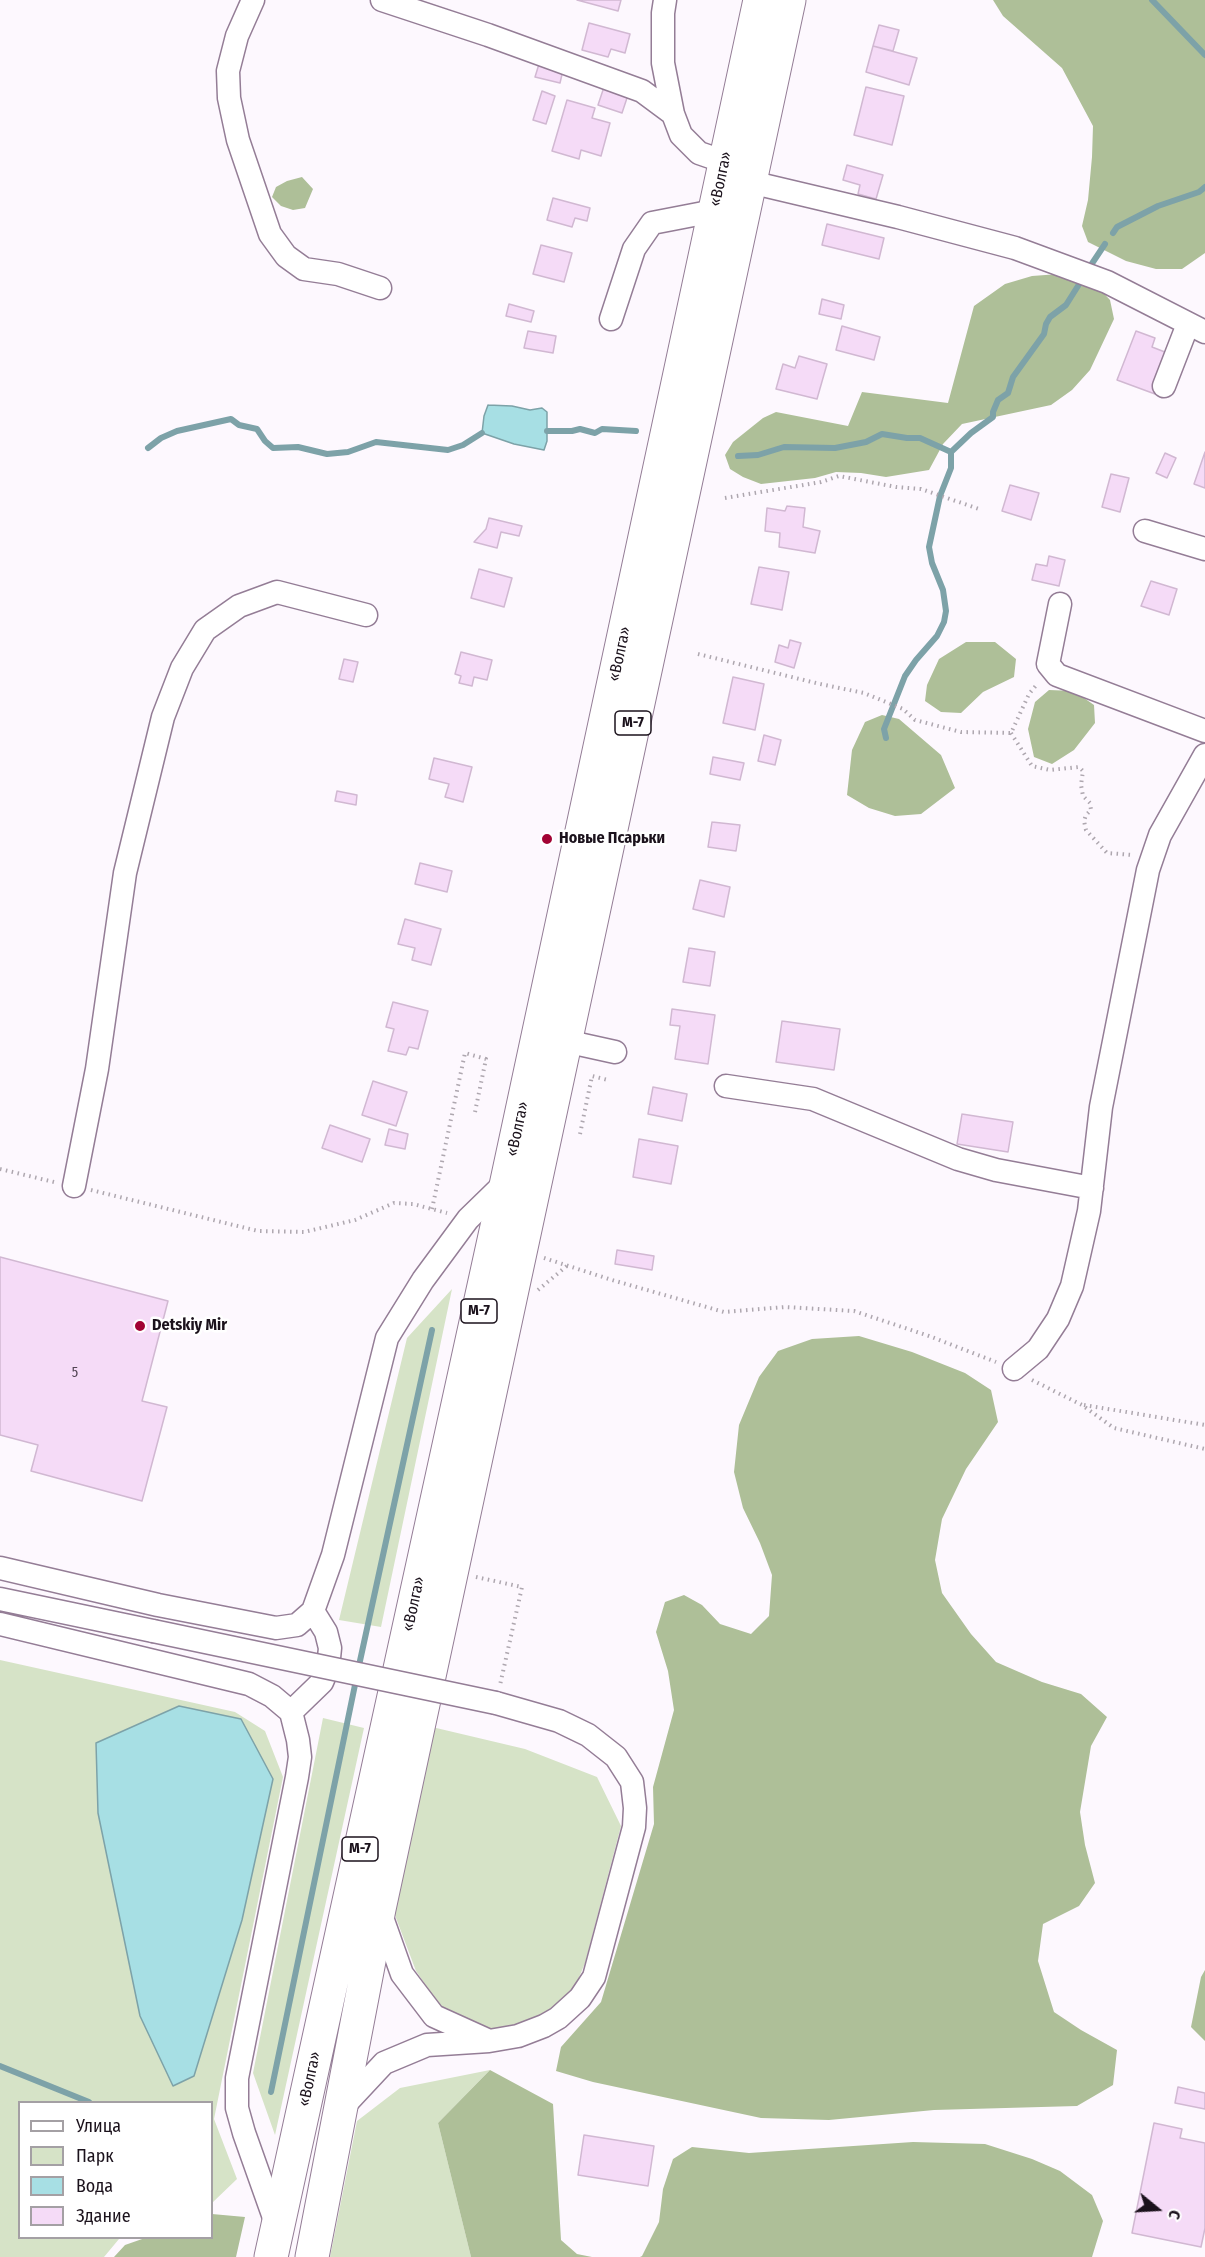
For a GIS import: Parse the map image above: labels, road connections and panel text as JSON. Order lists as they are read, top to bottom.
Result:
{
  "streets": {
    "highway": ["«Волга»", "М-7"]
  },
  "places": ["Новые Псарьки", "Detskiy Mir"],
  "house_numbers": ["5"],
  "legend": [
    "Улица",
    "Парк",
    "Вода",
    "Здание"
  ],
  "north": "right"
}
